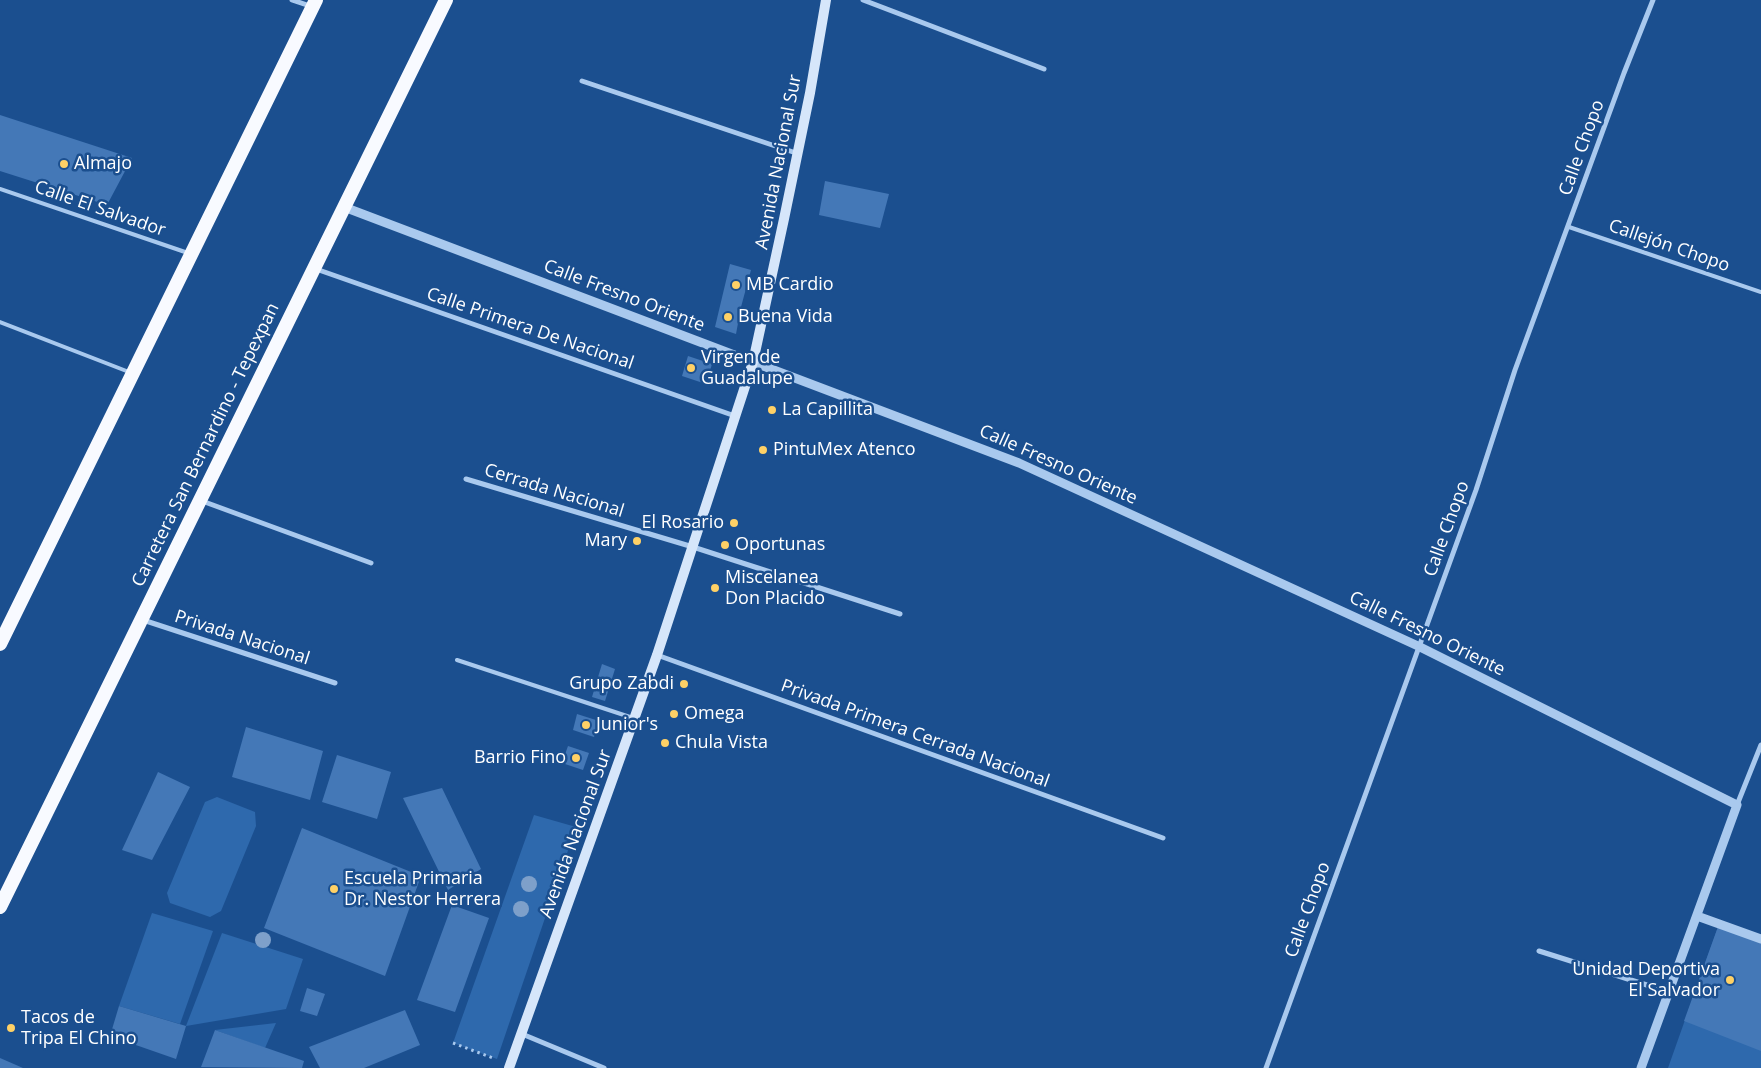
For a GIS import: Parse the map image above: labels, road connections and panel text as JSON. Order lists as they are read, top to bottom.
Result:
{
  "streets": {
    "highway": ["Carretera San Bernardino - Tepexpan"],
    "main road": ["Avenida Nacional Sur"],
    "street": [
      "Calle Chopo",
      "Calle Fresno Oriente",
      "Calle Primera De Nacional",
      "Cerrada Nacional",
      "Privada Nacional",
      "Privada Primera Cerrada Nacional"
    ],
    "lane": ["Calle El Salvador", "Callejón Chopo"]
  },
  "crossings": [
    ["Calle Chopo", "Callejón Chopo"],
    ["Calle Chopo", "Calle Fresno Oriente"],
    ["Avenida Nacional Sur", "Calle Fresno Oriente"],
    ["Avenida Nacional Sur", "Calle Primera De Nacional"],
    ["Avenida Nacional Sur", "Cerrada Nacional"],
    ["Avenida Nacional Sur", "Privada Primera Cerrada Nacional"],
    ["Calle Fresno Oriente", "Carretera San Bernardino - Tepexpan"],
    ["Calle Primera De Nacional", "Carretera San Bernardino - Tepexpan"],
    ["Carretera San Bernardino - Tepexpan", "Privada Nacional"]
  ],
  "places": [
    "Almajo",
    "MB Cardio",
    "Buena Vida",
    "Virgen de Guadalupe",
    "La Capillita",
    "PintuMex Atenco",
    "El Rosario",
    "Mary",
    "Oportunas",
    "Miscelanea Don Placido",
    "Grupo Zabdi",
    "Omega",
    "Junior's",
    "Chula Vista",
    "Barrio Fino",
    "Escuela Primaria Dr. Nestor Herrera",
    "Unidad Deportiva El Salvador",
    "Tacos de Tripa El Chino"
  ]
}
